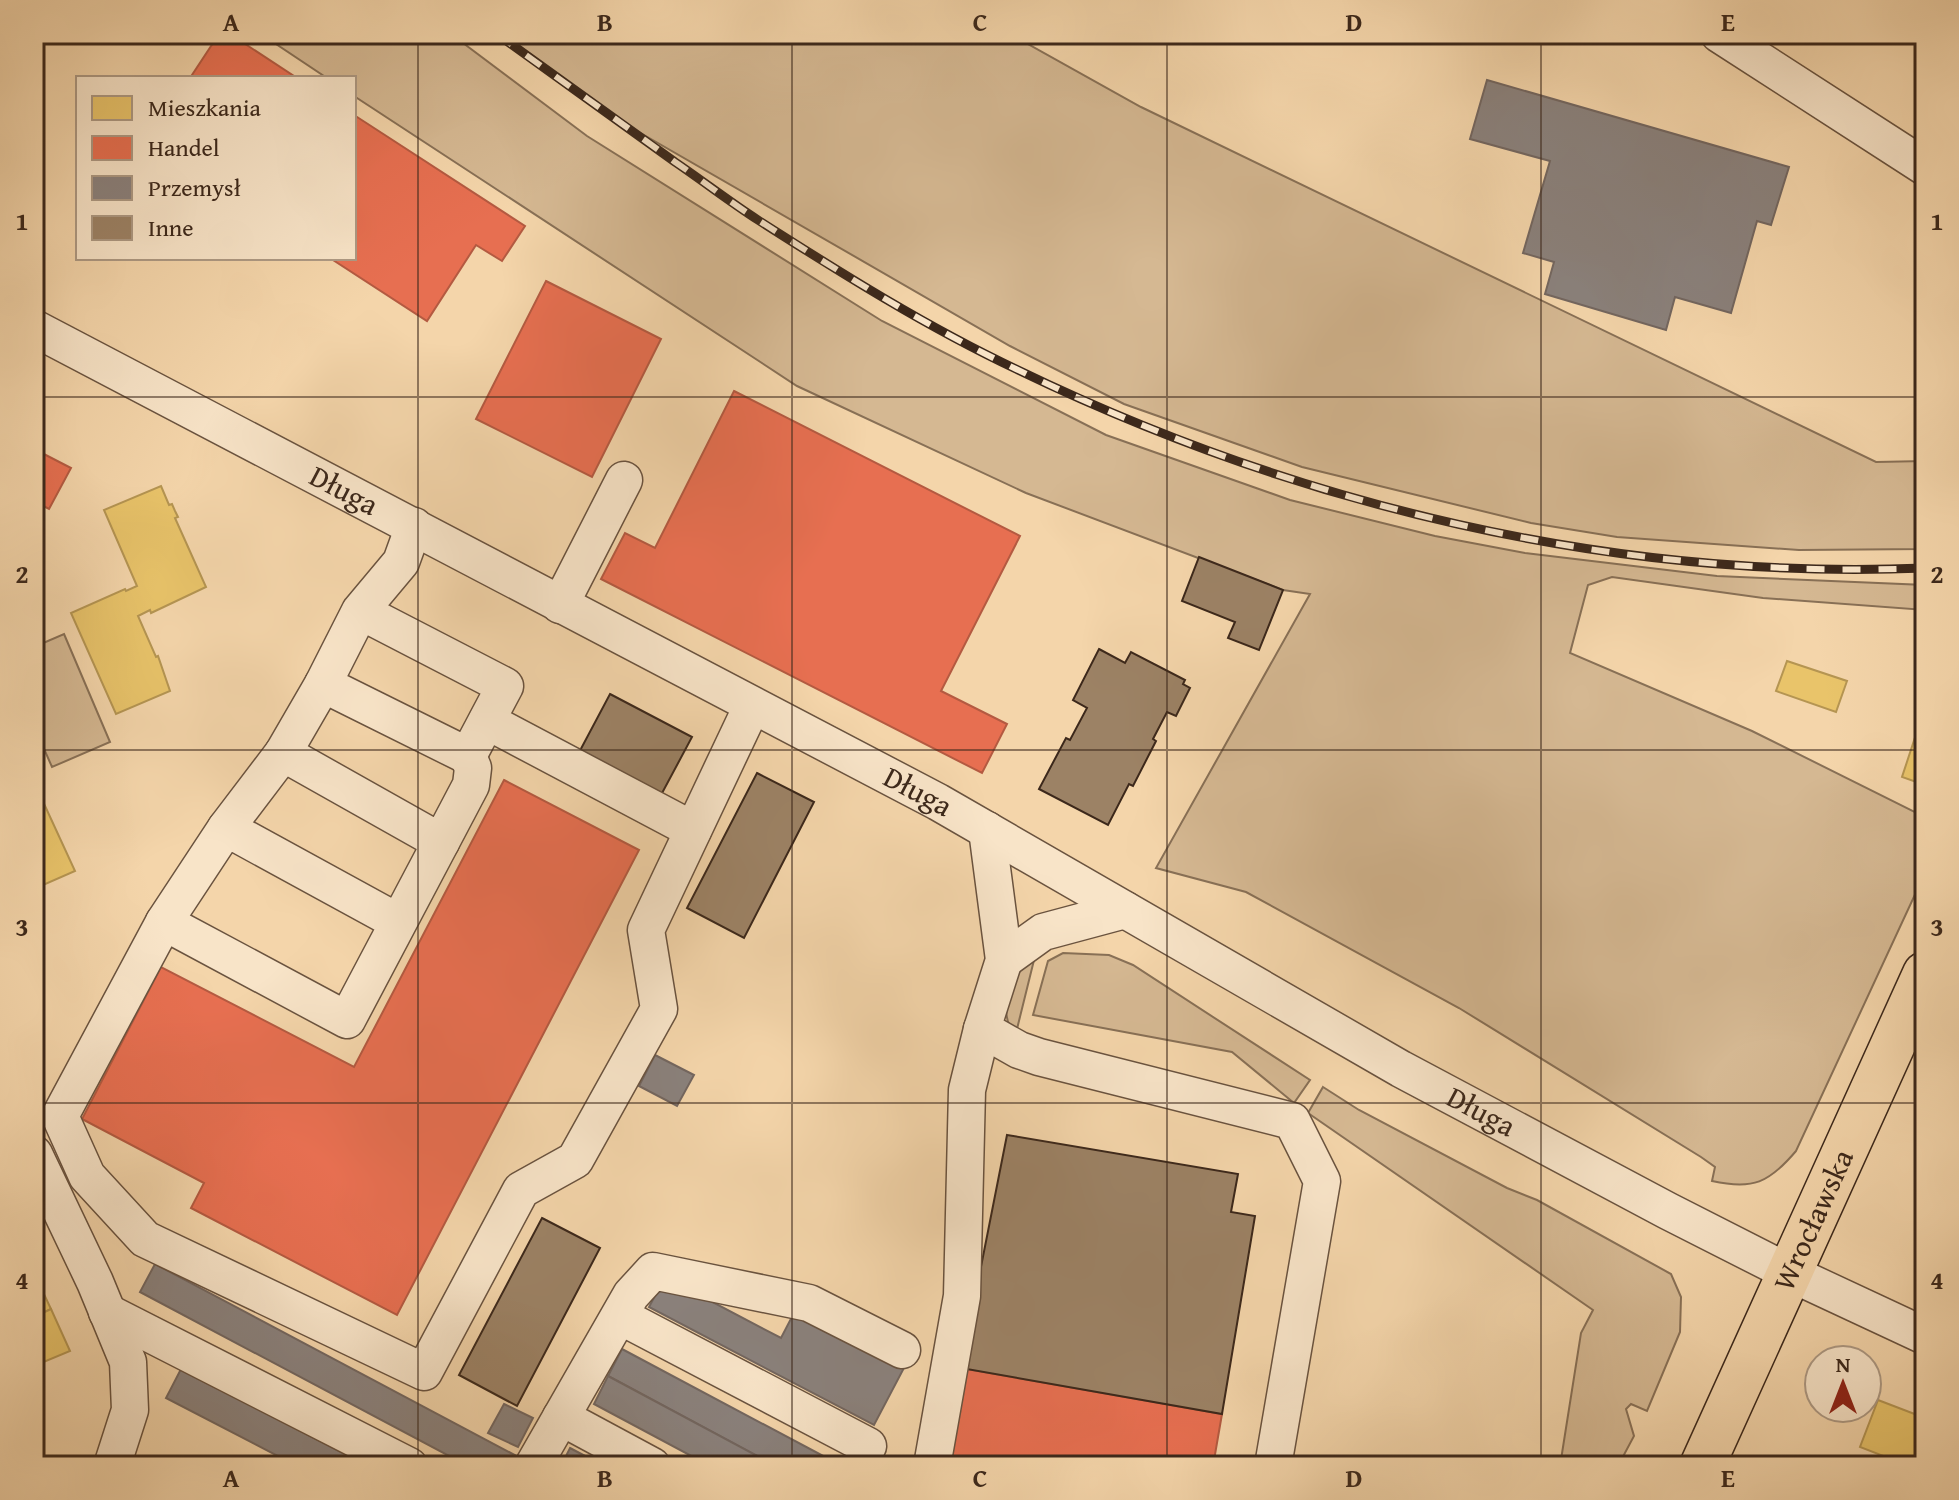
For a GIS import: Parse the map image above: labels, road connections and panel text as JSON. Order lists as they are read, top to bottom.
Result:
{
  "streets": {
    "main road": ["Wrocławska"],
    "street": ["Długa"]
  },
  "crossings": [
    ["Długa", "Wrocławska"]
  ],
  "legend": [
    "Mieszkania",
    "Handel",
    "Przemysł",
    "Inne"
  ],
  "north": "top",
  "grid": {
    "columns": [
      "A",
      "B",
      "C",
      "D",
      "E"
    ],
    "rows": [
      "1",
      "2",
      "3",
      "4"
    ]
  }
}
